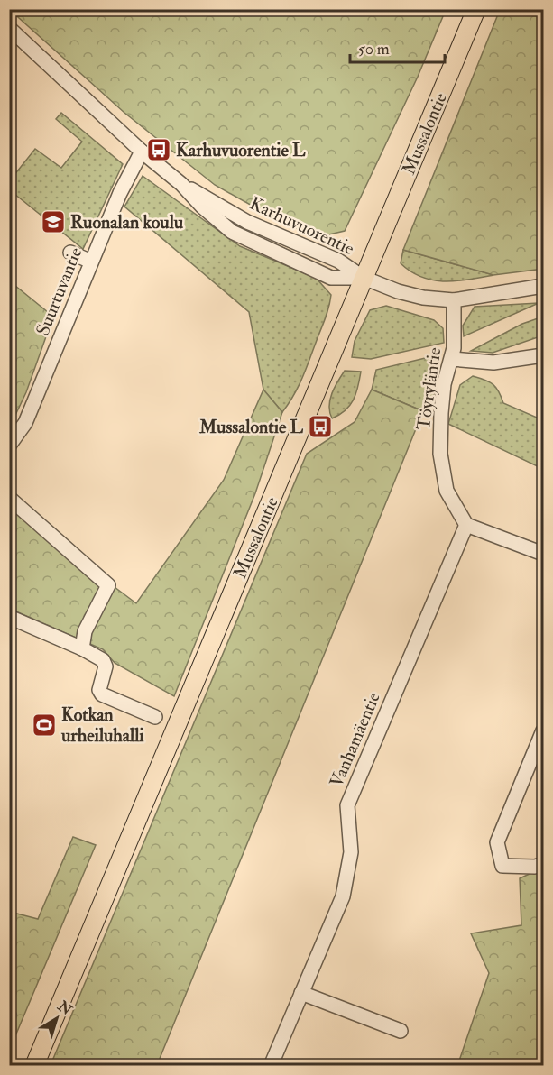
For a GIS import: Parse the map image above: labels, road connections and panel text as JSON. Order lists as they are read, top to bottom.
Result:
{
  "streets": {
    "main road": ["Mussalontie"],
    "street": [
      "Karhuvuorentie",
      "Suurtuvantie",
      "Töyryläntie",
      "Vanhamäentie"
    ]
  },
  "crossings": [
    ["Mussalontie", "Karhuvuorentie"],
    ["Karhuvuorentie", "Suurtuvantie"],
    ["Karhuvuorentie", "Töyryläntie"],
    ["Töyryläntie", "Vanhamäentie"]
  ],
  "places": {
    "bus stop": ["Karhuvuorentie L", "Mussalontie L"],
    "school or university": ["Ruonalan koulu"],
    "sports": ["Kotkan urheiluhalli"]
  },
  "scale_bar": "50 m",
  "north": "top right"
}
